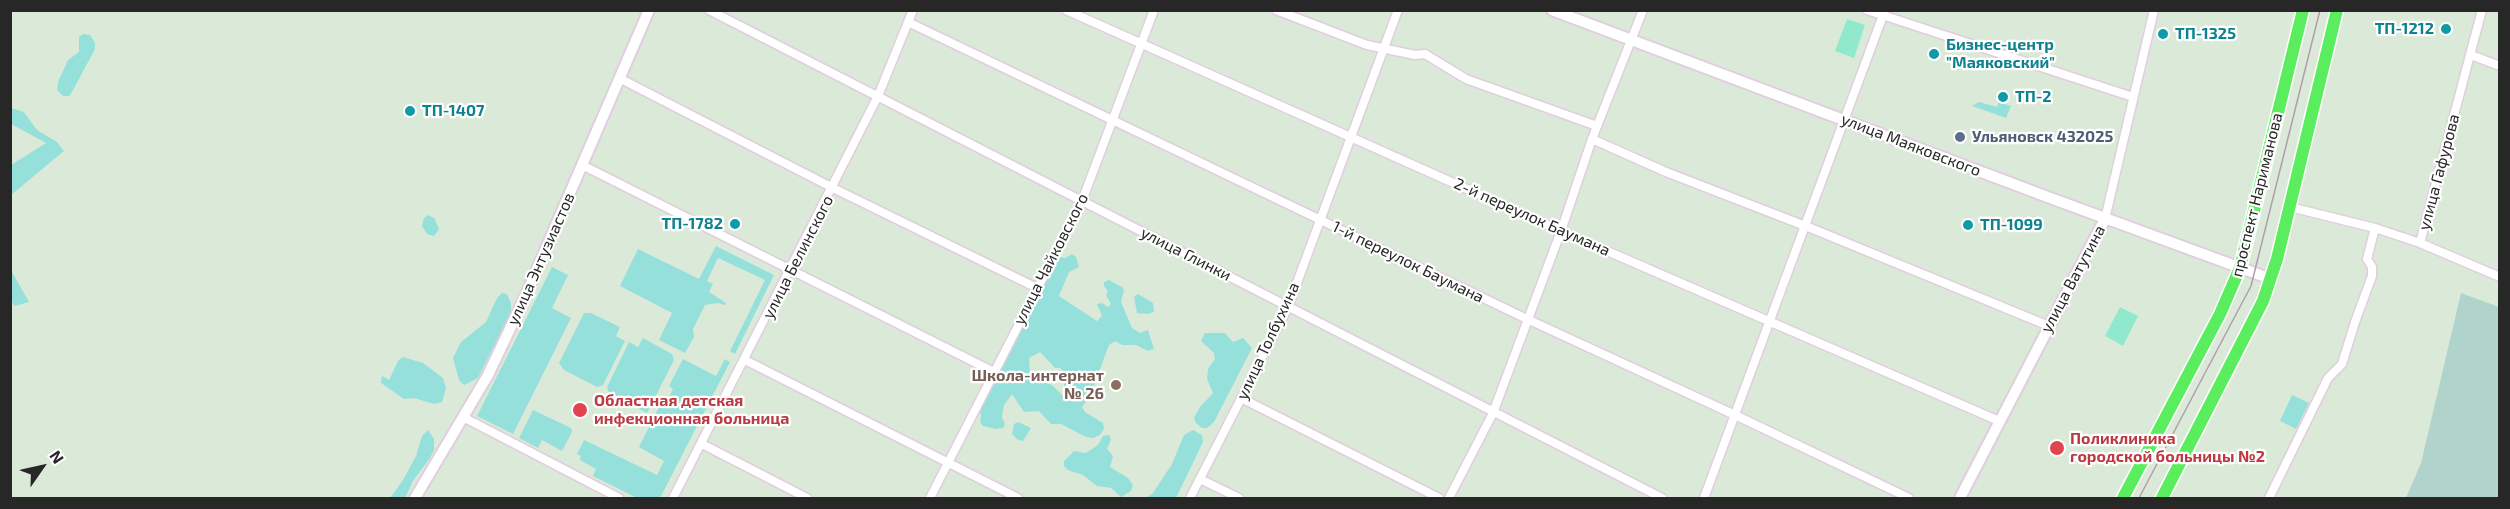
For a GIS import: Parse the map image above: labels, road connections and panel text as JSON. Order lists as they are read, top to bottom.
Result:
{
  "streets": {
    "main road": ["проспект Нариманова"],
    "street": [
      "улица Маяковского",
      "улица Гафурова",
      "2-й переулок Баумана",
      "улица Глинки",
      "улица Белинского",
      "улица Энтузиастов",
      "улица Чайковского",
      "1-й переулок Баумана",
      "улица Ватутина",
      "улица Толбухина"
    ]
  },
  "crossings": [
    ["улица Маяковского", "проспект Нариманова"],
    ["улица Маяковского", "улица Ватутина"],
    ["улица Гафурова", "проспект Нариманова"],
    ["2-й переулок Баумана", "улица Чайковского"],
    ["2-й переулок Баумана", "улица Ватутина"],
    ["2-й переулок Баумана", "улица Толбухина"],
    ["улица Глинки", "улица Белинского"],
    ["улица Глинки", "улица Чайковского"],
    ["улица Глинки", "улица Толбухина"],
    ["улица Белинского", "1-й переулок Баумана"],
    ["улица Чайковского", "1-й переулок Баумана"],
    ["1-й переулок Баумана", "улица Толбухина"]
  ],
  "places": [
    "ТП-1212",
    "ТП-1325",
    "Бизнес-центр \"Маяковский\"",
    "ТП-2",
    "ТП-1407",
    "Ульяновск 432025",
    "ТП-1782",
    "ТП-1099",
    "Школа-интернат № 26",
    "Областная детская инфекционная больница",
    "Поликлиника городской больницы №2"
  ],
  "north": "top right"
}
